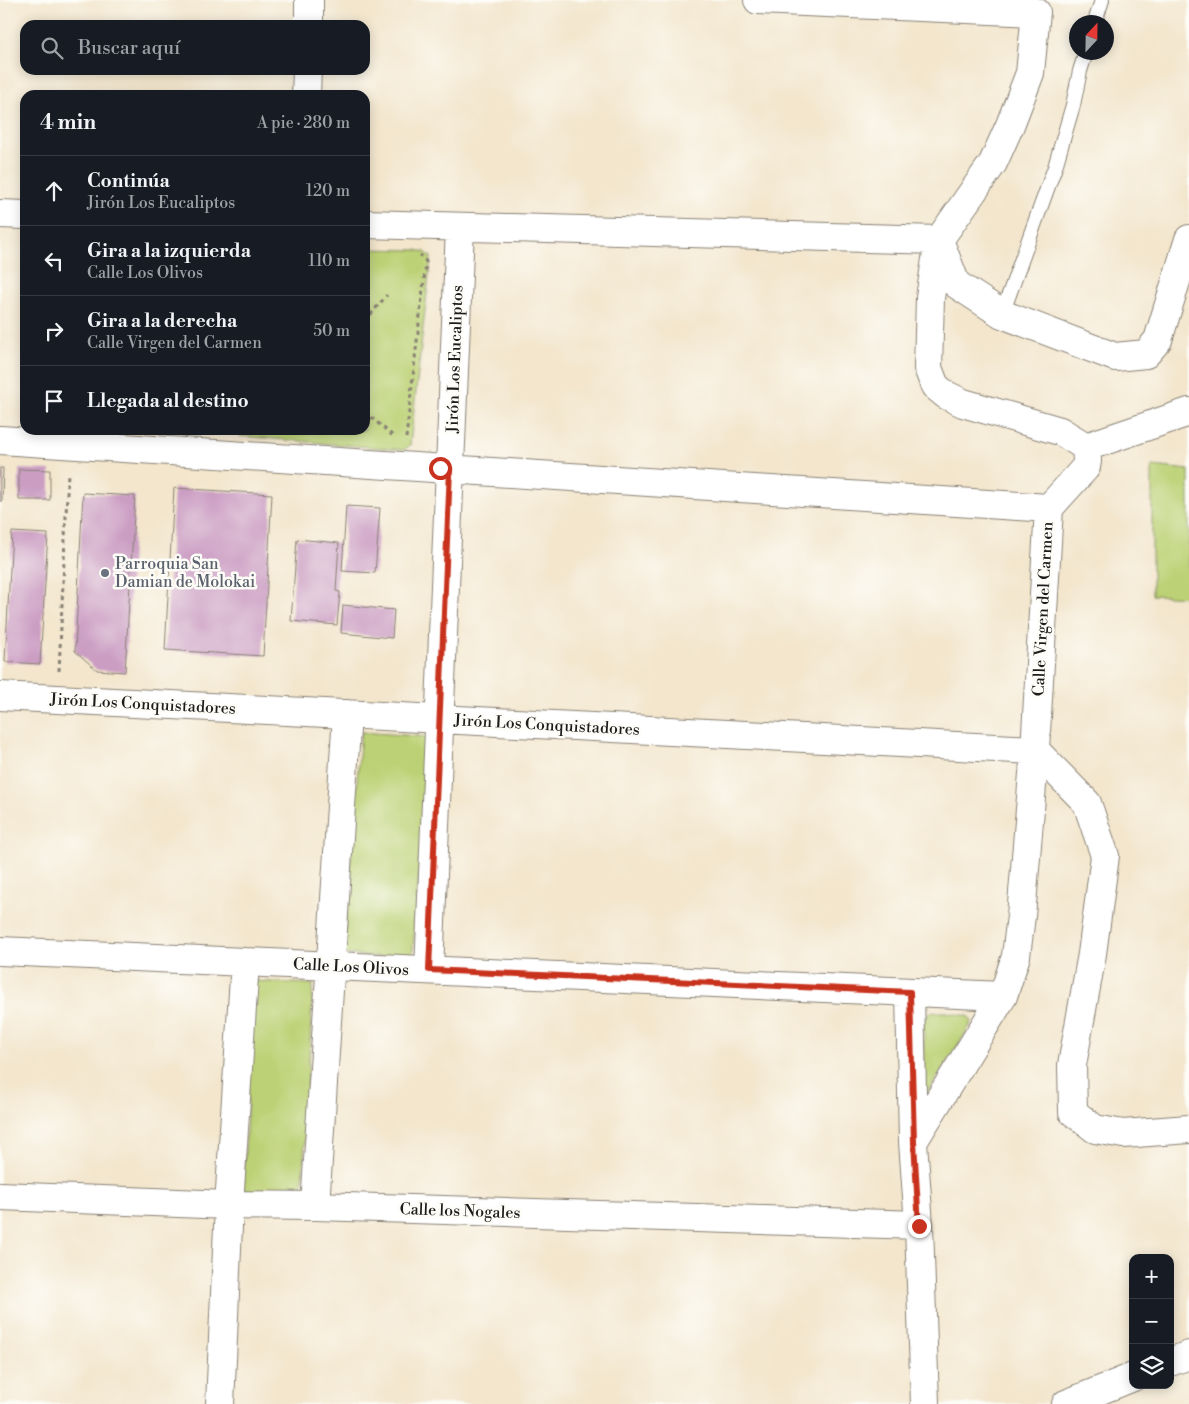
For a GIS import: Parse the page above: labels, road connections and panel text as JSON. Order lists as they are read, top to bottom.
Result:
{
  "streets": {
    "street": [
      "Jirón Los Eucaliptos",
      "Calle Virgen del Carmen",
      "Jirón Los Conquistadores",
      "Calle Los Olivos",
      "Calle los Nogales"
    ]
  },
  "crossings": [
    ["Jirón Los Eucaliptos", "Jirón Los Conquistadores"],
    ["Jirón Los Eucaliptos", "Calle Los Olivos"],
    ["Calle Virgen del Carmen", "Jirón Los Conquistadores"],
    ["Calle Virgen del Carmen", "Calle Los Olivos"]
  ],
  "places": ["Parroquia San Damian de Molokai"],
  "north": "top",
  "page": {
    "search": "Buscar aquí",
    "heading": ["4 min", "A pie · 280 m"],
    "list": [
      ["Continúa", "Jirón Los Eucaliptos", "120 m"],
      ["Gira a la izquierda", "Calle Los Olivos", "110 m"],
      ["Gira a la derecha", "Calle Virgen del Carmen", "50 m"],
      "Llegada al destino"
    ],
    "map_buttons": ["+", "−"]
  }
}
